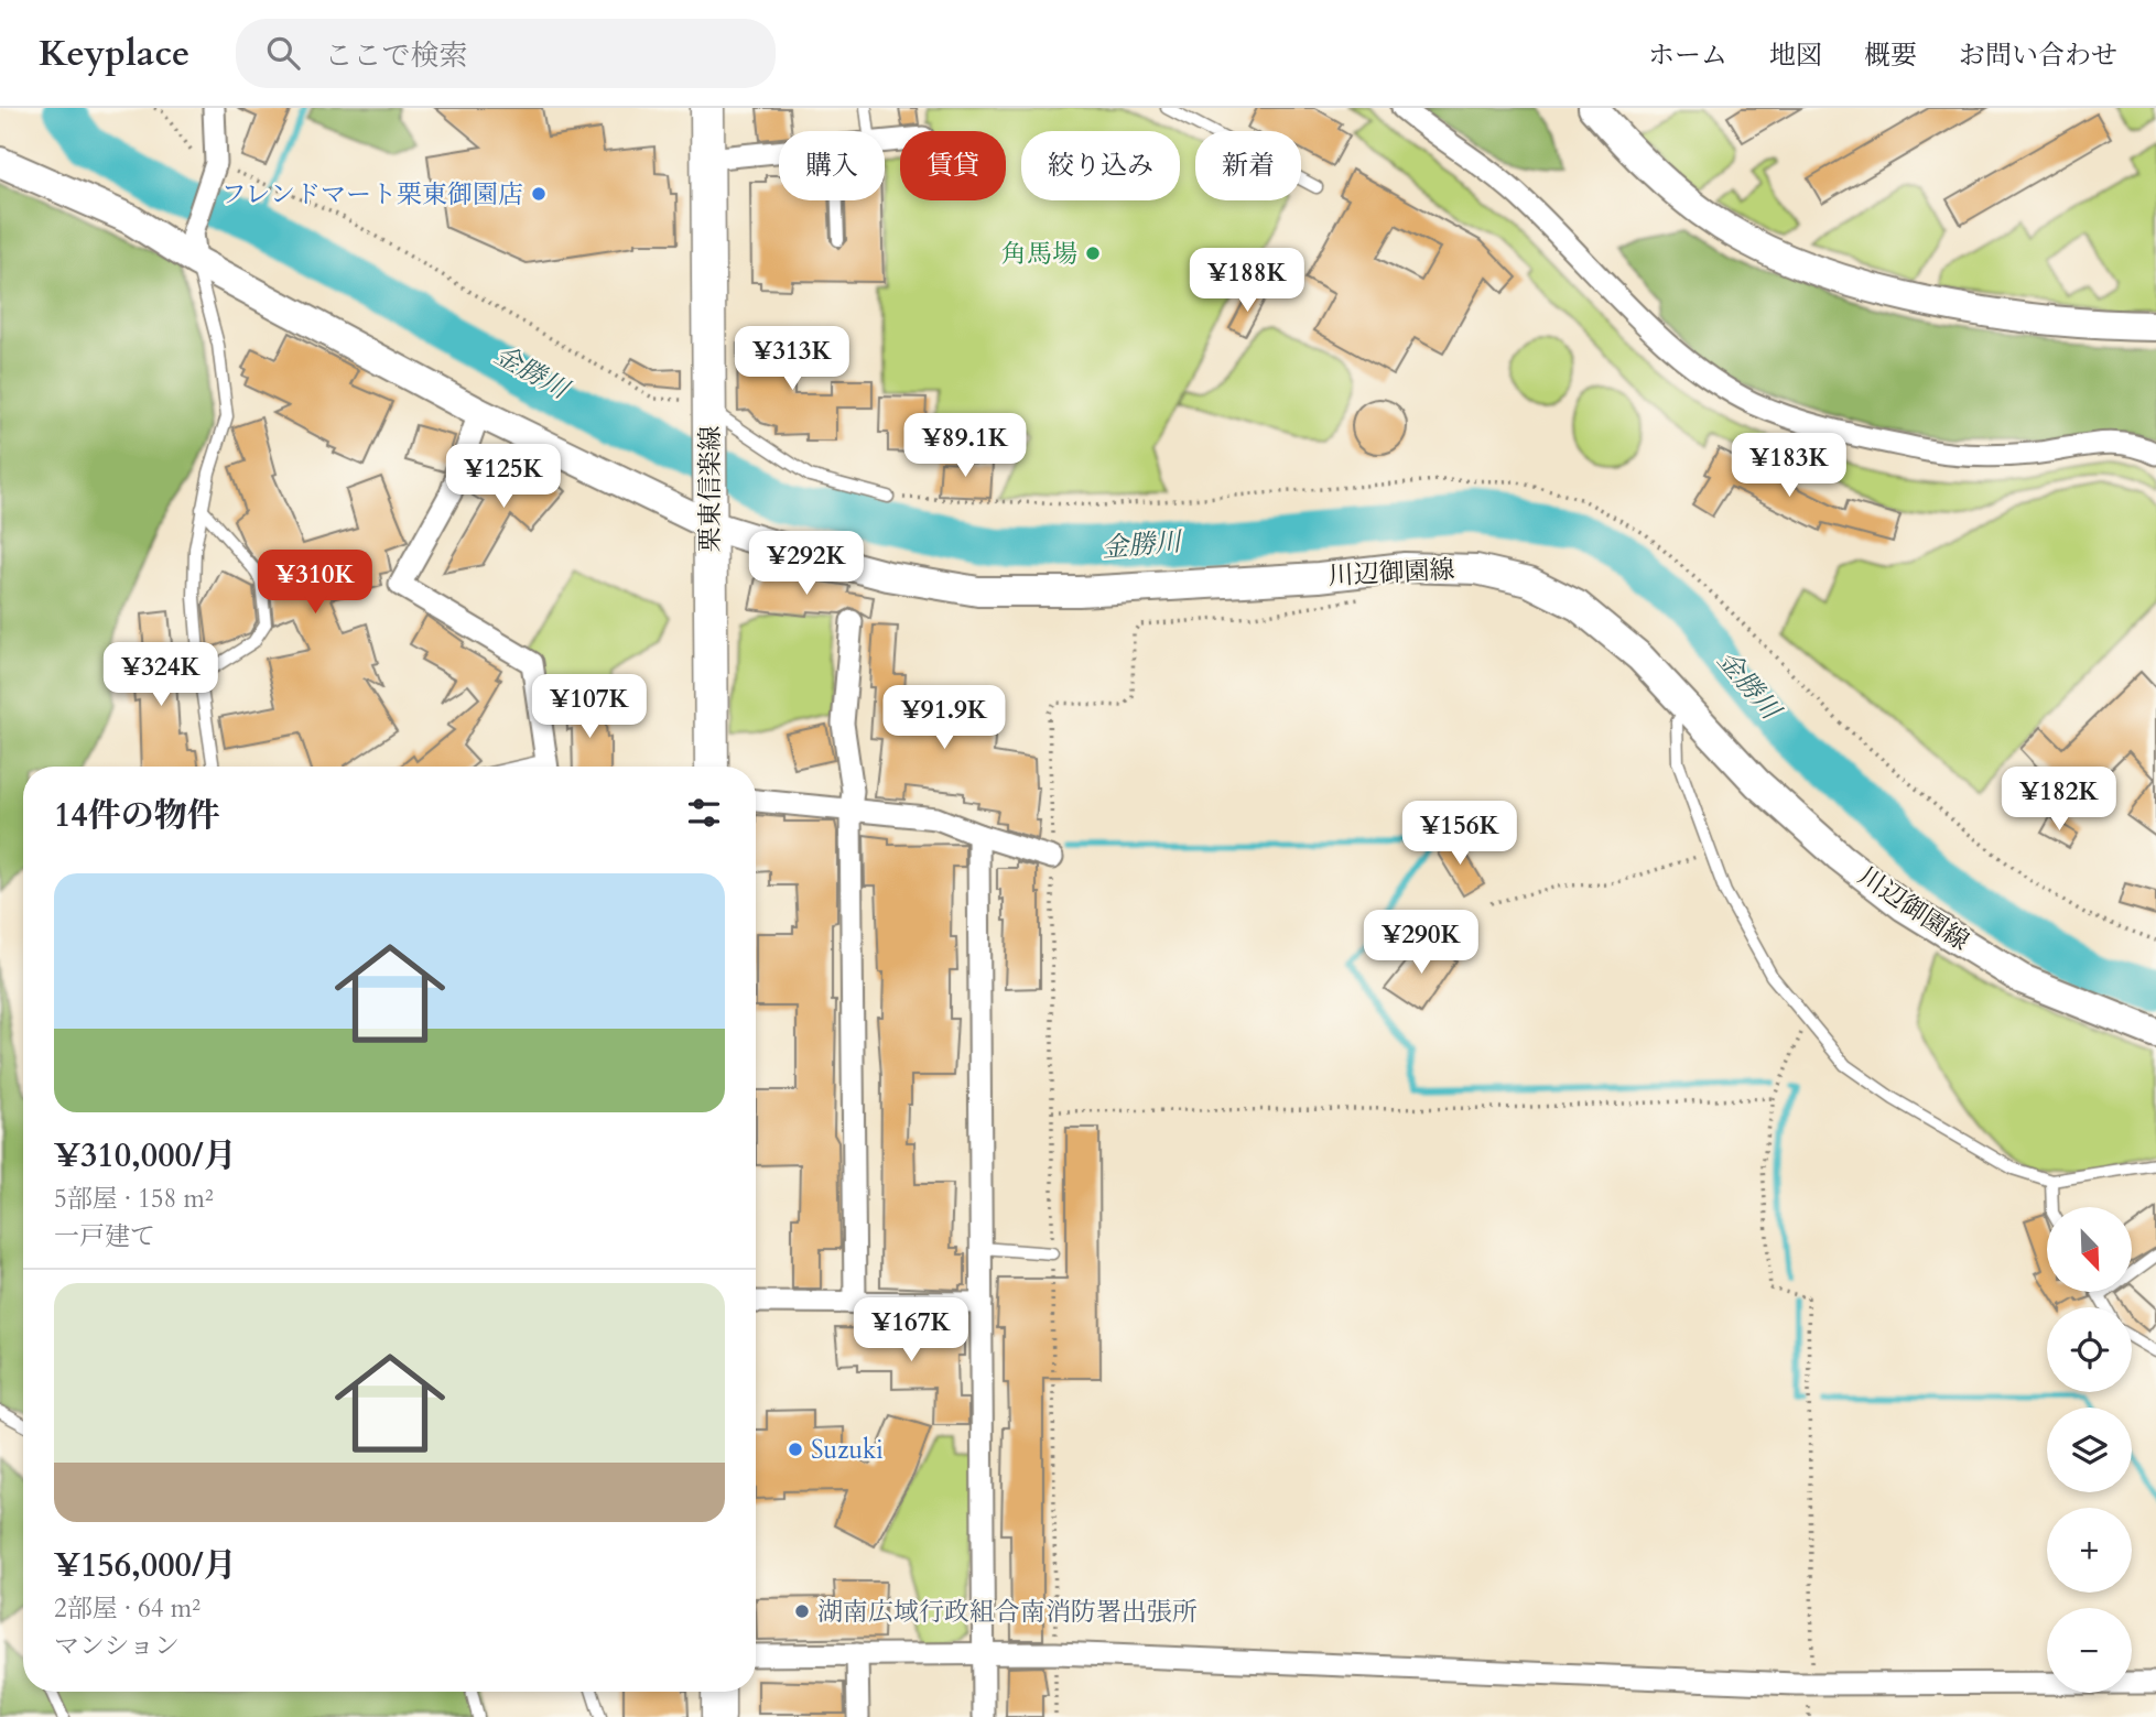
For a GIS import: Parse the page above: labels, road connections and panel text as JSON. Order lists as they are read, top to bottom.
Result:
{
  "streets": {
    "main road": ["栗東信楽線", "川辺御園線"]
  },
  "crossings": [
    ["栗東信楽線", "川辺御園線"]
  ],
  "water": ["金勝川"],
  "places": [
    "フレンドマート栗東御園店",
    "角馬場",
    "Suzuki",
    "湖南広域行政組合南消防署出張所"
  ],
  "north": "bottom right",
  "page": {
    "header": "Keyplace",
    "search": "ここで検索",
    "nav": [
      "ホーム",
      "地図",
      "概要",
      "お問い合わせ"
    ],
    "chip": [
      "購入",
      "賃貸",
      "絞り込み",
      "新着"
    ],
    "price": [
      "¥188K",
      "¥313K",
      "¥89.1K",
      "¥183K",
      "¥125K",
      "¥292K",
      "¥310K",
      "¥324K",
      "¥107K",
      "¥91.9K",
      "¥182K",
      "¥156K",
      "¥290K",
      "¥167K"
    ],
    "heading": "14件の物件",
    "list": [
      {
        "name": "¥310,000/月",
        "note": "5部屋 · 158 m² · 一戸建て"
      },
      {
        "name": "¥156,000/月",
        "note": "2部屋 · 64 m² · マンション"
      }
    ],
    "map_buttons": ["+", "−"]
  }
}
